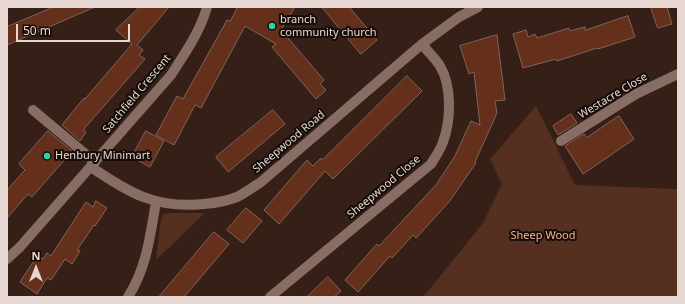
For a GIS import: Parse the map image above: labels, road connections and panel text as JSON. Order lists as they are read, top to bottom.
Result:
{
  "streets": {
    "street": [
      "Satchfield Crescent",
      "Westacre Close",
      "Sheepwood Road",
      "Sheepwood Close"
    ]
  },
  "crossings": [
    ["Satchfield Crescent", "Sheepwood Road"],
    ["Sheepwood Road", "Sheepwood Close"]
  ],
  "parks": ["Sheep Wood"],
  "places": ["branch community church", "Henbury Minimart"],
  "scale_bar": "50 m",
  "north": "top"
}
